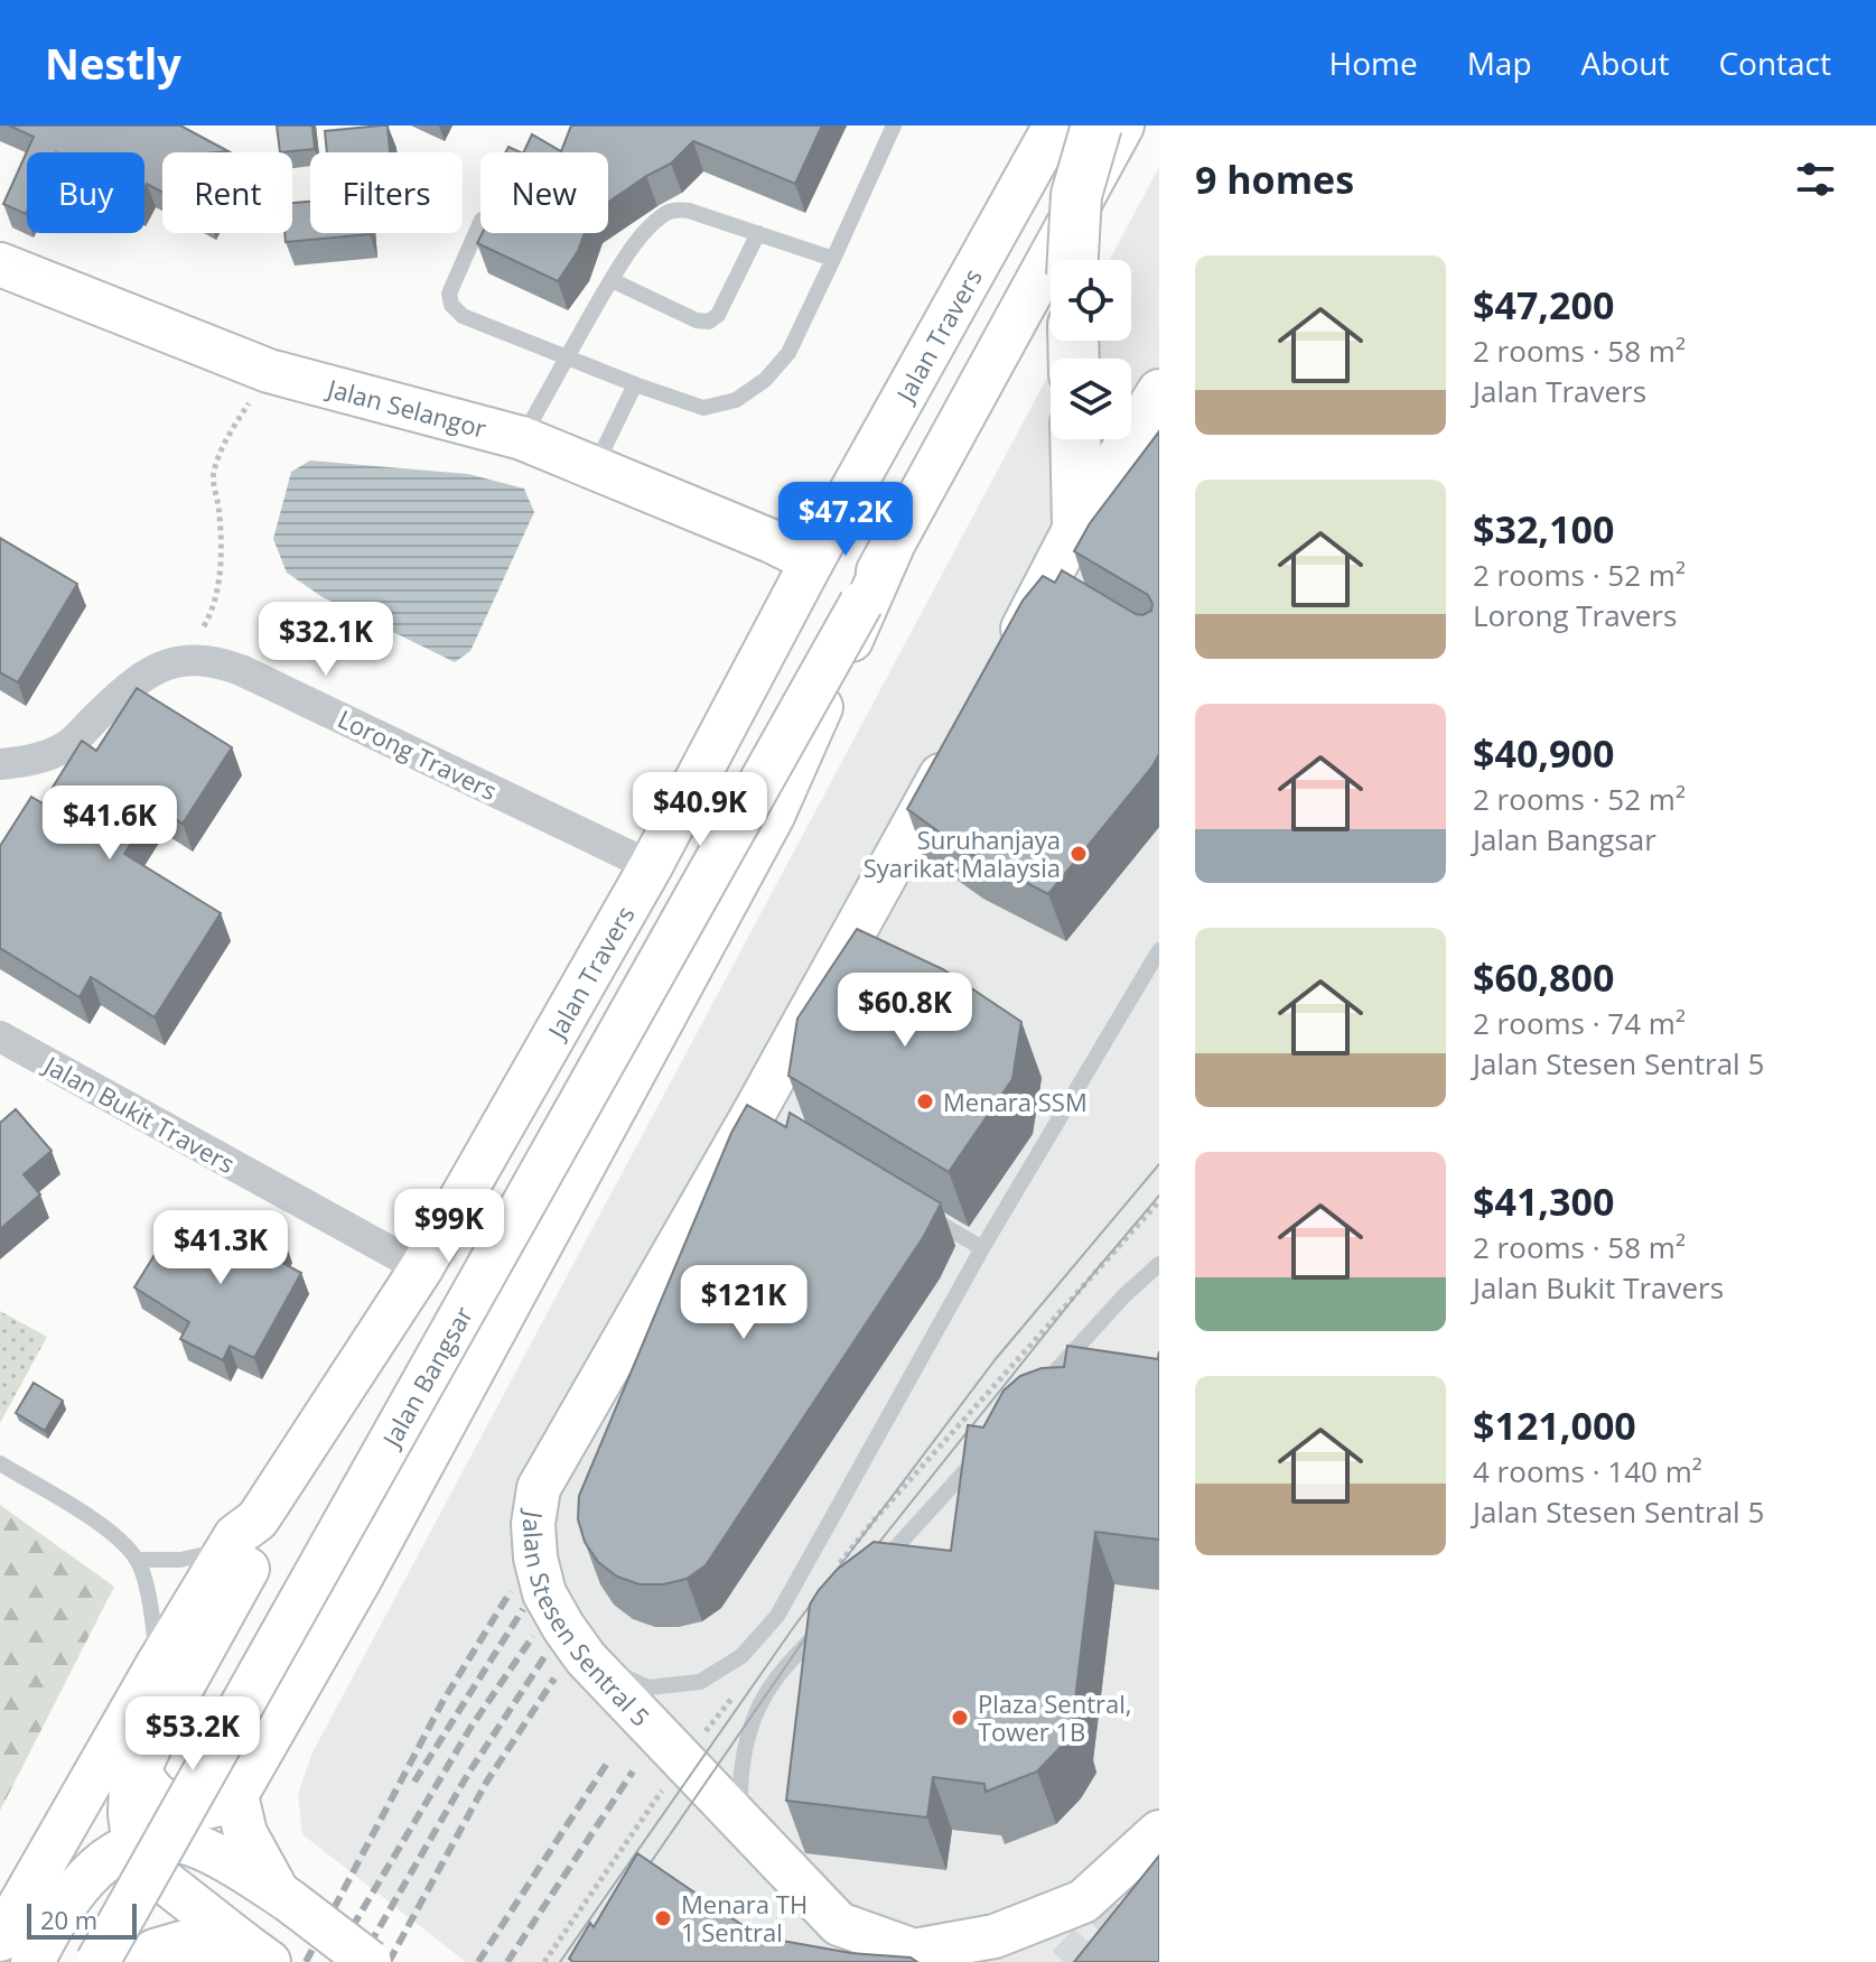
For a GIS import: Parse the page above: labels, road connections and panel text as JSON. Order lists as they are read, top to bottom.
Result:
{
  "streets": {
    "main road": [
      "Jalan Travers",
      "Jalan Selangor",
      "Jalan Bangsar",
      "Jalan Stesen Sentral 5"
    ],
    "street": ["Lorong Travers", "Jalan Bukit Travers"]
  },
  "crossings": [
    ["Jalan Travers", "Jalan Selangor"],
    ["Jalan Travers", "Lorong Travers"],
    ["Jalan Travers", "Jalan Bukit Travers"]
  ],
  "places": [
    "Suruhanjaya Syarikat Malaysia",
    "Menara SSM",
    "Plaza Sentral, Tower 1B",
    "Menara TH 1 Sentral"
  ],
  "scale_bar": "20 m",
  "page": {
    "header": "Nestly",
    "nav": [
      "Home",
      "Map",
      "About",
      "Contact"
    ],
    "heading": "9 homes",
    "chip": [
      "Buy",
      "Rent",
      "Filters",
      "New"
    ],
    "list": [
      {
        "name": "$47,200",
        "note": "2 rooms · 58 m² · Jalan Travers"
      },
      {
        "name": "$32,100",
        "note": "2 rooms · 52 m² · Lorong Travers"
      },
      {
        "name": "$40,900",
        "note": "2 rooms · 52 m² · Jalan Bangsar"
      },
      {
        "name": "$60,800",
        "note": "2 rooms · 74 m² · Jalan Stesen Sentral 5"
      },
      {
        "name": "$41,300",
        "note": "2 rooms · 58 m² · Jalan Bukit Travers"
      },
      {
        "name": "$121,000",
        "note": "4 rooms · 140 m² · Jalan Stesen Sentral 5"
      }
    ],
    "price": [
      "$47.2K",
      "$32.1K",
      "$40.9K",
      "$41.6K",
      "$60.8K",
      "$99K",
      "$41.3K",
      "$121K",
      "$53.2K"
    ],
    "scale": "20 m"
  }
}
